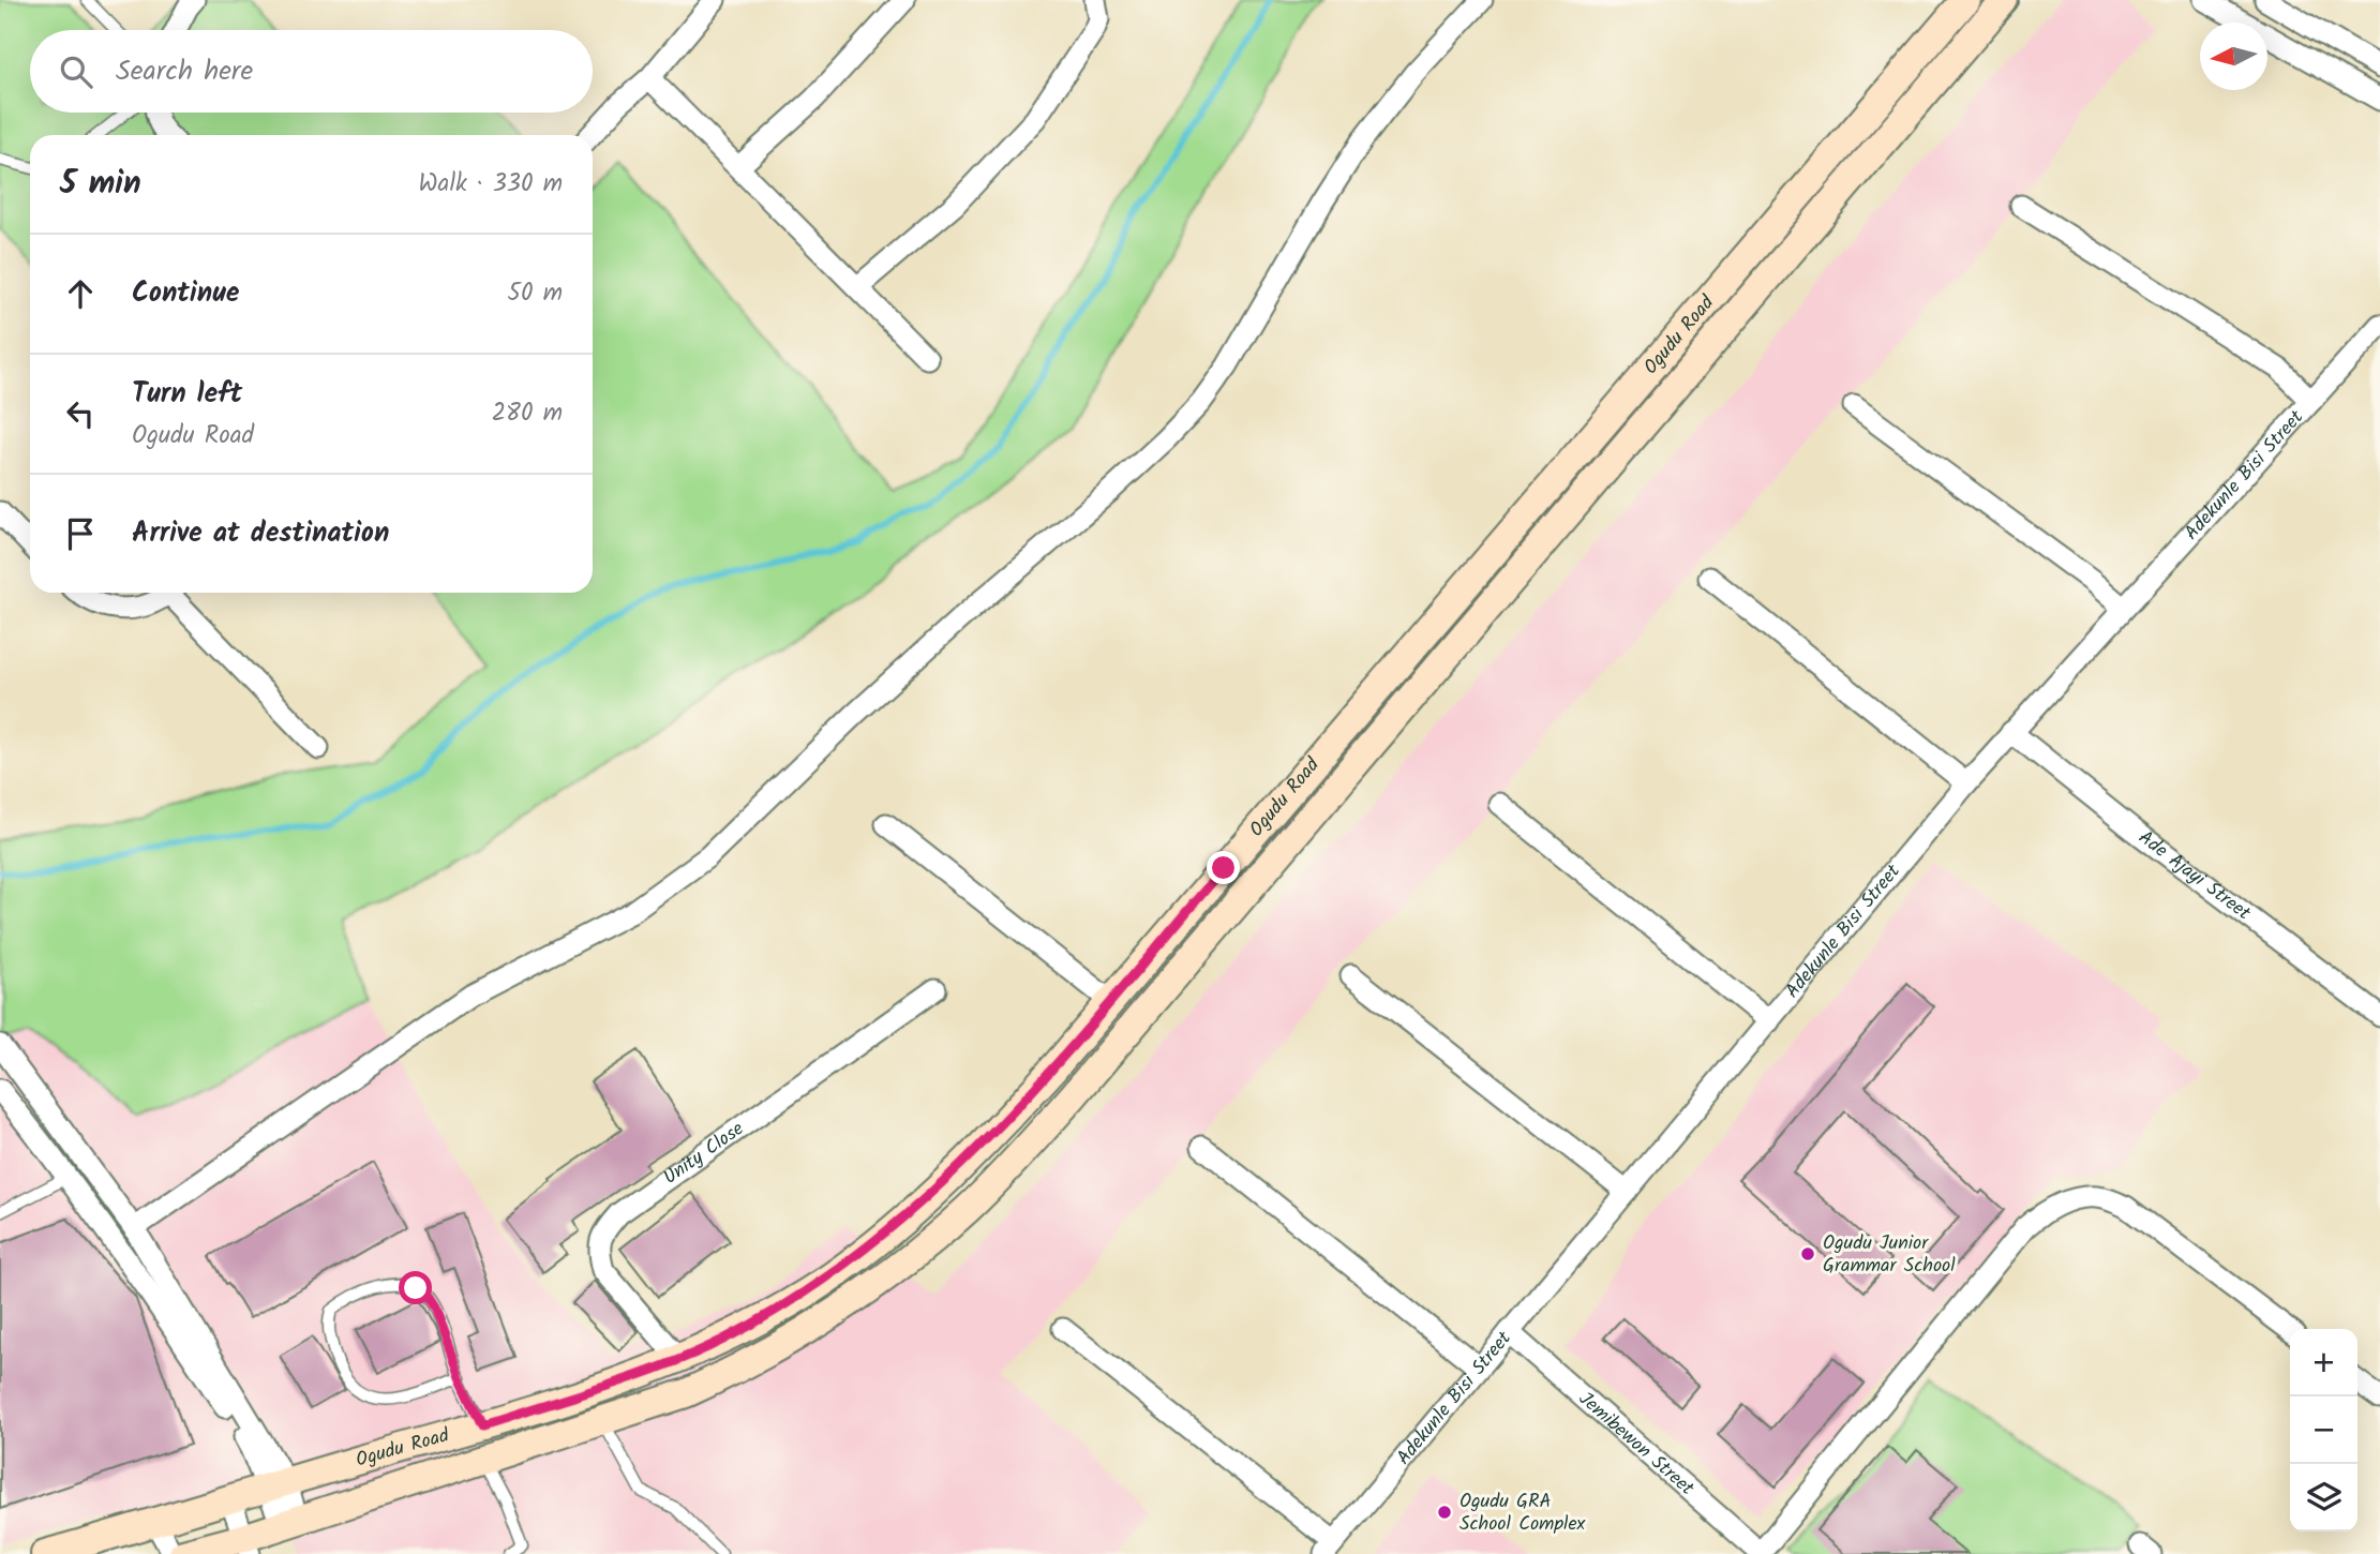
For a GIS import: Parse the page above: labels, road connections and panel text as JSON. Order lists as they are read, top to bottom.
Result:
{
  "streets": {
    "main road": ["Ogudu Road"],
    "street": [
      "Adekunle Bisi Street",
      "Ade Ajayi Street",
      "Unity Close",
      "Jemibewon Street"
    ]
  },
  "crossings": [
    ["Ogudu Road", "Unity Close"],
    ["Adekunle Bisi Street", "Ade Ajayi Street"],
    ["Adekunle Bisi Street", "Jemibewon Street"]
  ],
  "places": ["Ogudu Junior Grammar School", "Ogudu GRA School Complex"],
  "north": "left",
  "page": {
    "search": "Search here",
    "heading": ["5 min", "Walk · 330 m"],
    "list": [
      ["Continue", "50 m"],
      ["Turn left", "Ogudu Road", "280 m"],
      "Arrive at destination"
    ],
    "map_buttons": ["+", "−"]
  }
}
